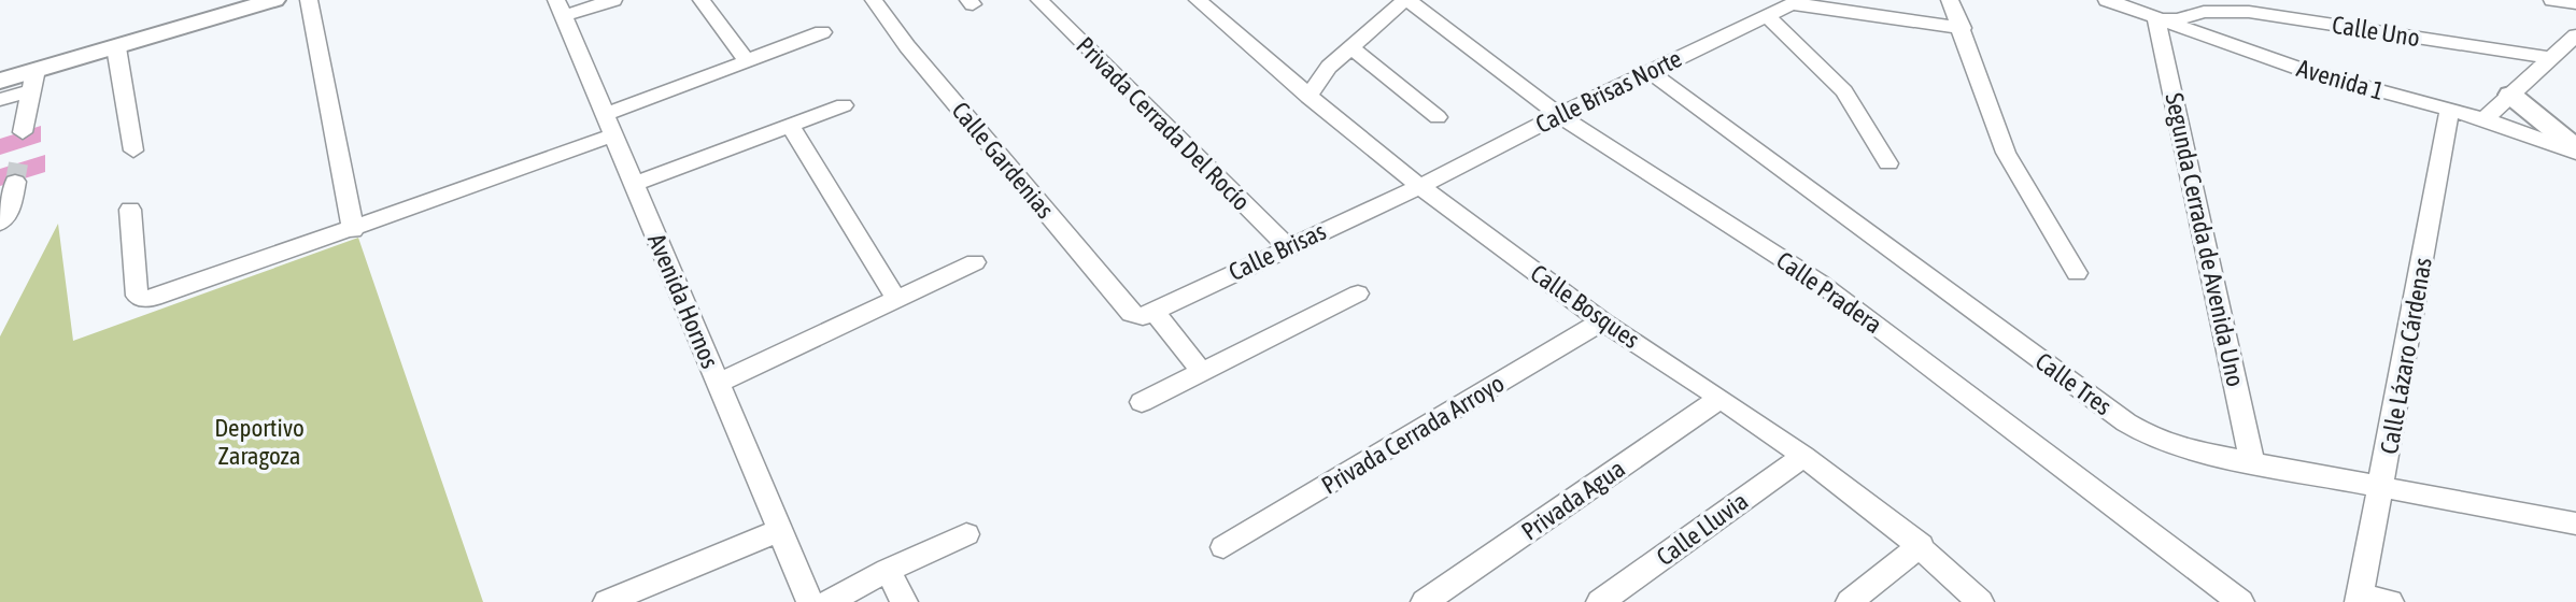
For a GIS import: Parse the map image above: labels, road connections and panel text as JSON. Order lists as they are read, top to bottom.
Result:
{
  "streets": {
    "street": [
      "Calle Uno",
      "Avenida 1",
      "Calle Brisas Norte",
      "Privada Cerrada Del Rocío",
      "Calle Gardenias",
      "Segunda Cerrada de Avenida Uno",
      "Calle Brisas",
      "Calle Pradera",
      "Avenida Hornos",
      "Calle Bosques",
      "Calle Lázaro Cárdenas",
      "Calle Tres",
      "Privada Cerrada Arroyo",
      "Privada Agua",
      "Calle Lluvia"
    ]
  },
  "crossings": [
    ["Calle Uno", "Avenida 1"],
    ["Calle Uno", "Segunda Cerrada de Avenida Uno"],
    ["Avenida 1", "Segunda Cerrada de Avenida Uno"],
    ["Avenida 1", "Calle Lázaro Cárdenas"],
    ["Calle Brisas Norte", "Calle Brisas"],
    ["Calle Brisas Norte", "Calle Pradera"],
    ["Calle Brisas Norte", "Calle Bosques"],
    ["Calle Brisas Norte", "Calle Tres"],
    ["Privada Cerrada Del Rocío", "Calle Brisas"],
    ["Calle Gardenias", "Calle Brisas"],
    ["Segunda Cerrada de Avenida Uno", "Calle Tres"],
    ["Calle Brisas", "Calle Bosques"],
    ["Calle Bosques", "Privada Cerrada Arroyo"],
    ["Calle Bosques", "Privada Agua"],
    ["Calle Bosques", "Calle Lluvia"],
    ["Calle Lázaro Cárdenas", "Calle Tres"]
  ],
  "parks": ["Deportivo Zaragoza"]
}
